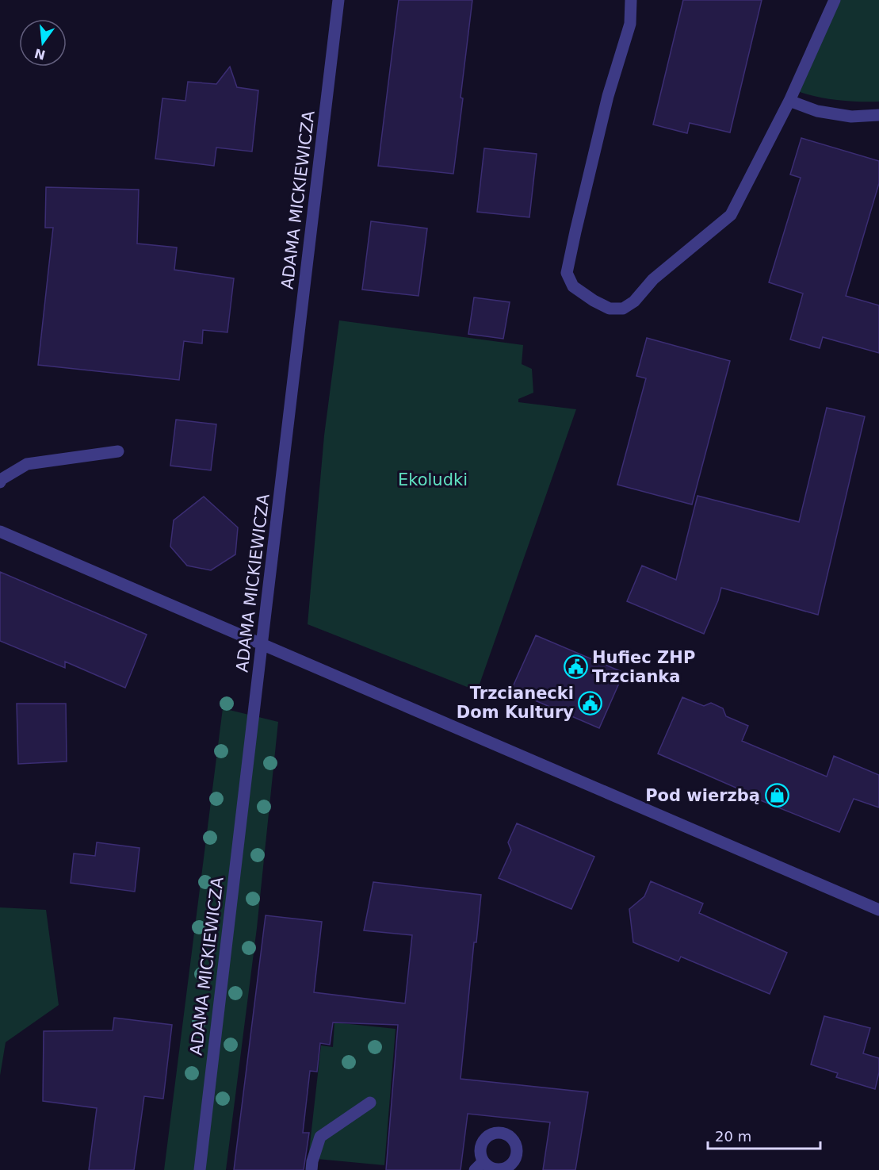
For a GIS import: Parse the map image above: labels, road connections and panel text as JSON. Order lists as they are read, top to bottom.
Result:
{
  "streets": {
    "street": ["ADAMA MICKIEWICZA"]
  },
  "parks": ["Ekoludki"],
  "places": {
    "public building": ["Hufiec ZHP Trzcianka", "Trzcianecki Dom Kultury"],
    "shop": ["Pod wierzbą"]
  },
  "scale_bar": "20 m",
  "north": "bottom"
}
